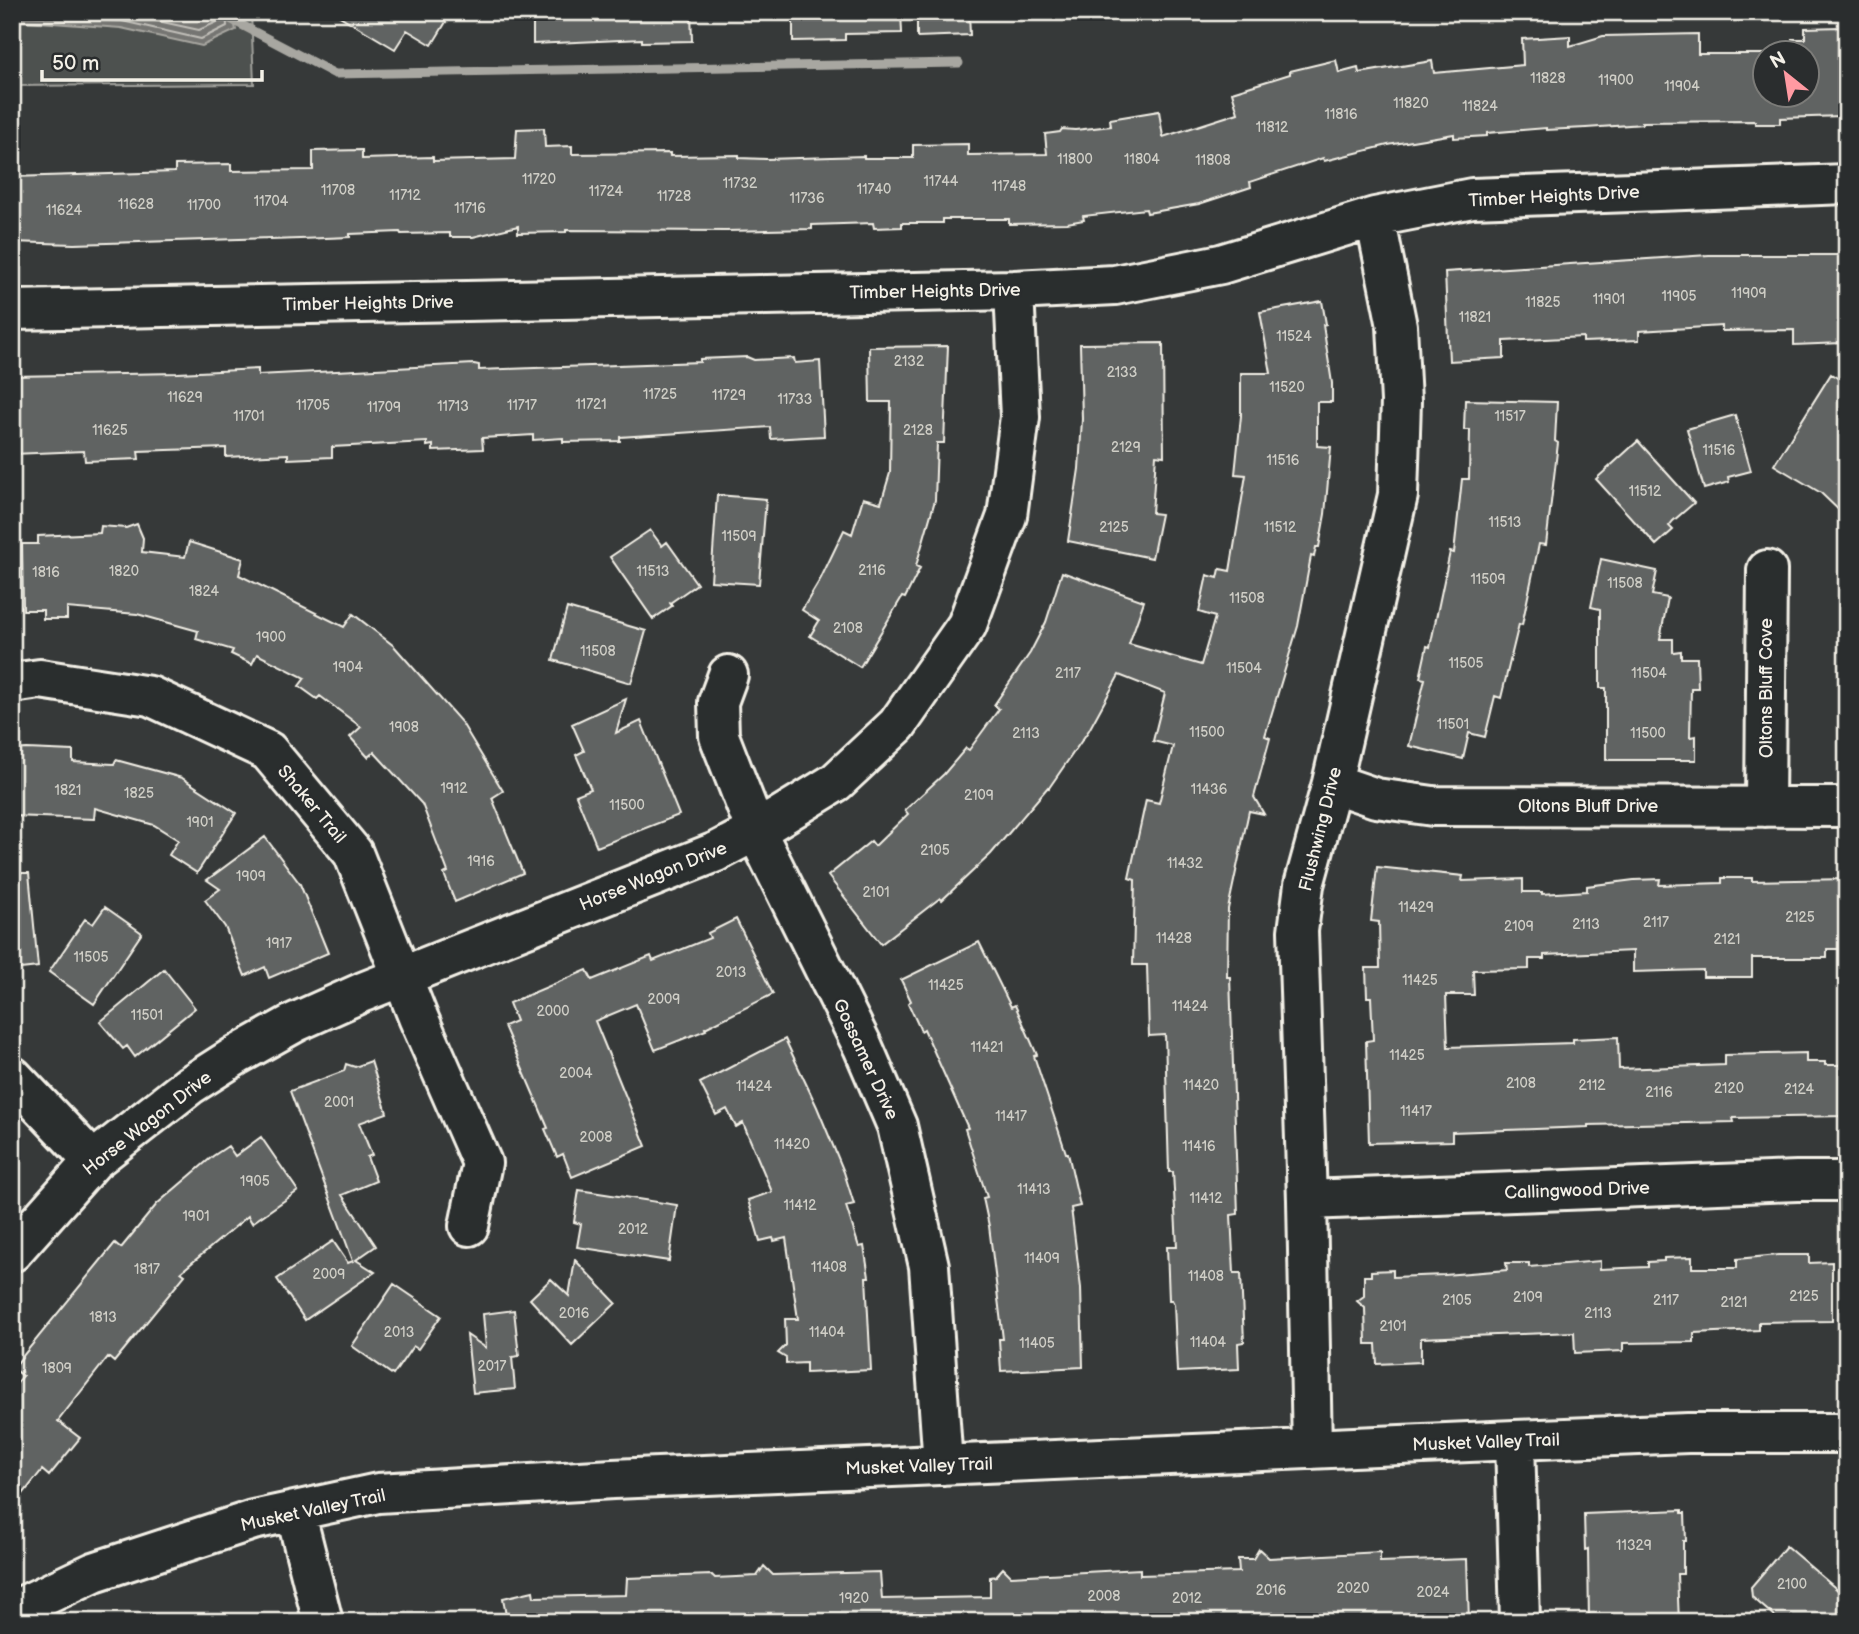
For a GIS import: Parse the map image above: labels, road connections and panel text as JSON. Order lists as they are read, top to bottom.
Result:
{
  "streets": {
    "street": [
      "Timber Heights Drive",
      "Oltons Bluff Cove",
      "Shaker Trail",
      "Oltons Bluff Drive",
      "Flushwing Drive",
      "Horse Wagon Drive",
      "Gossamer Drive",
      "Callingwood Drive",
      "Musket Valley Trail"
    ]
  },
  "crossings": [
    ["Timber Heights Drive", "Flushwing Drive"],
    ["Timber Heights Drive", "Horse Wagon Drive"],
    ["Oltons Bluff Cove", "Oltons Bluff Drive"],
    ["Shaker Trail", "Horse Wagon Drive"],
    ["Oltons Bluff Drive", "Flushwing Drive"],
    ["Flushwing Drive", "Callingwood Drive"],
    ["Flushwing Drive", "Musket Valley Trail"],
    ["Horse Wagon Drive", "Gossamer Drive"],
    ["Gossamer Drive", "Musket Valley Trail"]
  ],
  "house_numbers": [
    "11828",
    "11900",
    "11904",
    "11820",
    "11824",
    "11816",
    "11812",
    "11800",
    "11804",
    "11808",
    "11720",
    "11744",
    "11732",
    "11748",
    "11740",
    "11708",
    "11724",
    "11712",
    "11728",
    "11736",
    "11704",
    "11628",
    "11700",
    "11716",
    "11624",
    "11909",
    "11905",
    "11901",
    "11825",
    "11821",
    "11524",
    "2132",
    "2133",
    "11520",
    "11725",
    "11729",
    "11629",
    "11733",
    "11721",
    "11705",
    "11717",
    "11713",
    "11709",
    "11701",
    "11517",
    "11625",
    "2128",
    "2129",
    "11516",
    "11516",
    "11512",
    "11513",
    "2125",
    "11512",
    "11509",
    "2116",
    "1820",
    "11513",
    "1816",
    "11509",
    "11508",
    "1824",
    "11508",
    "2108",
    "1900",
    "11508",
    "11505",
    "1904",
    "11504",
    "2117",
    "11504",
    "11501",
    "1908",
    "11500",
    "2113",
    "11500",
    "1912",
    "11436",
    "1821",
    "1825",
    "2109",
    "11500",
    "1901",
    "2105",
    "1916",
    "11432",
    "1909",
    "2101",
    "11429",
    "2125",
    "2117",
    "2113",
    "2109",
    "11428",
    "2121",
    "1917",
    "11505",
    "2013",
    "11425",
    "11425",
    "2009",
    "11424",
    "2000",
    "11501",
    "11421",
    "11425",
    "2004",
    "2108",
    "11420",
    "2112",
    "11424",
    "2120",
    "2124",
    "2116",
    "2001",
    "11417",
    "11417",
    "2008",
    "11420",
    "11416",
    "1905",
    "11413",
    "11412",
    "11412",
    "1901",
    "2012",
    "11409",
    "11408",
    "1817",
    "2009",
    "11408",
    "2125",
    "2109",
    "2105",
    "2117",
    "2121",
    "2016",
    "2113",
    "1813",
    "2101",
    "2013",
    "11404",
    "11404",
    "11405",
    "2017",
    "1809",
    "11329",
    "2100",
    "2020",
    "2016",
    "2024",
    "2008",
    "1920",
    "2012"
  ],
  "scale_bar": "50 m",
  "north": "top left"
}
